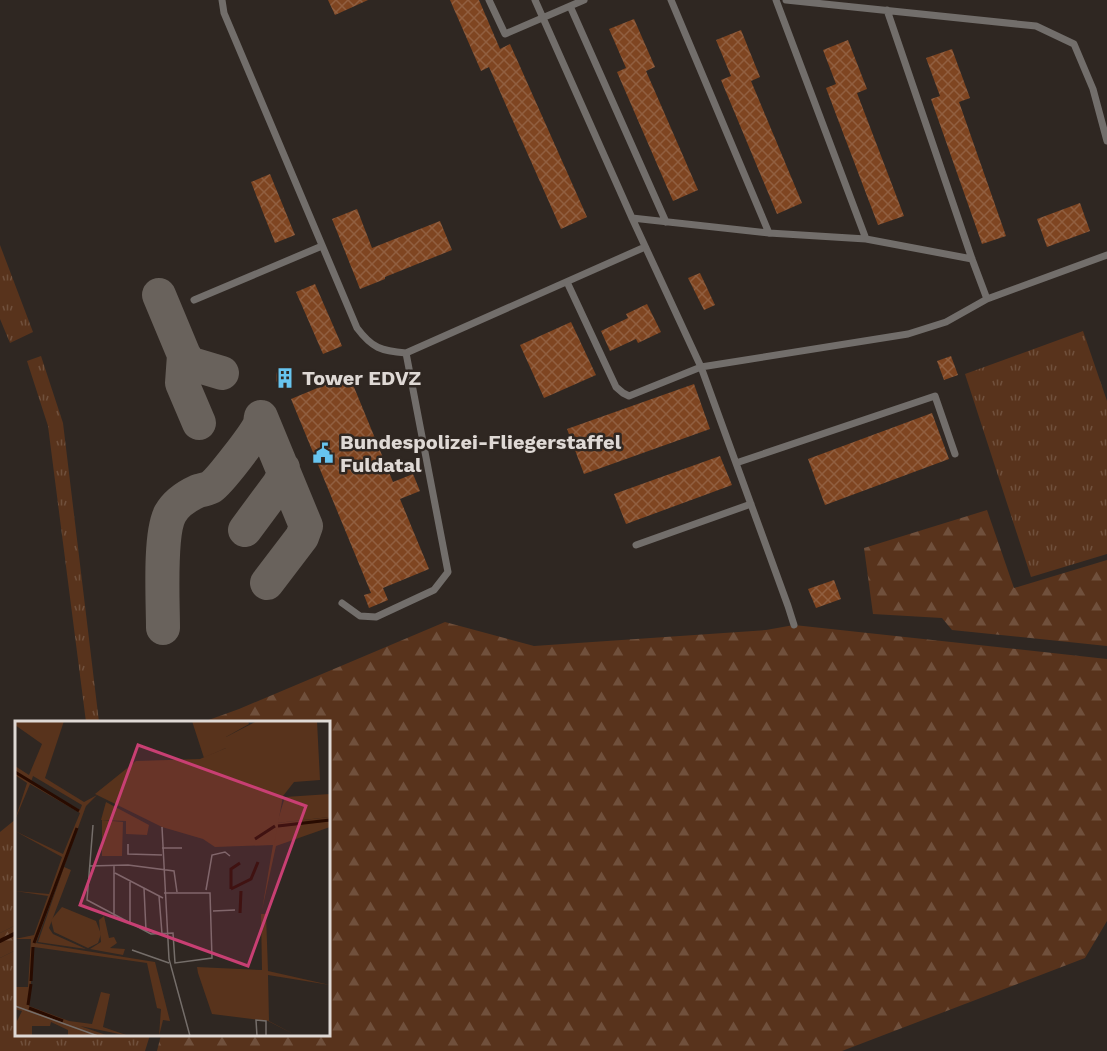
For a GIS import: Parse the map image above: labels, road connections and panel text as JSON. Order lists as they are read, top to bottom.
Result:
{
  "places": {
    "building": ["Tower EDVZ"],
    "public building": ["Bundespolizei-Fliegerstaffel Fuldatal"]
  }
}
